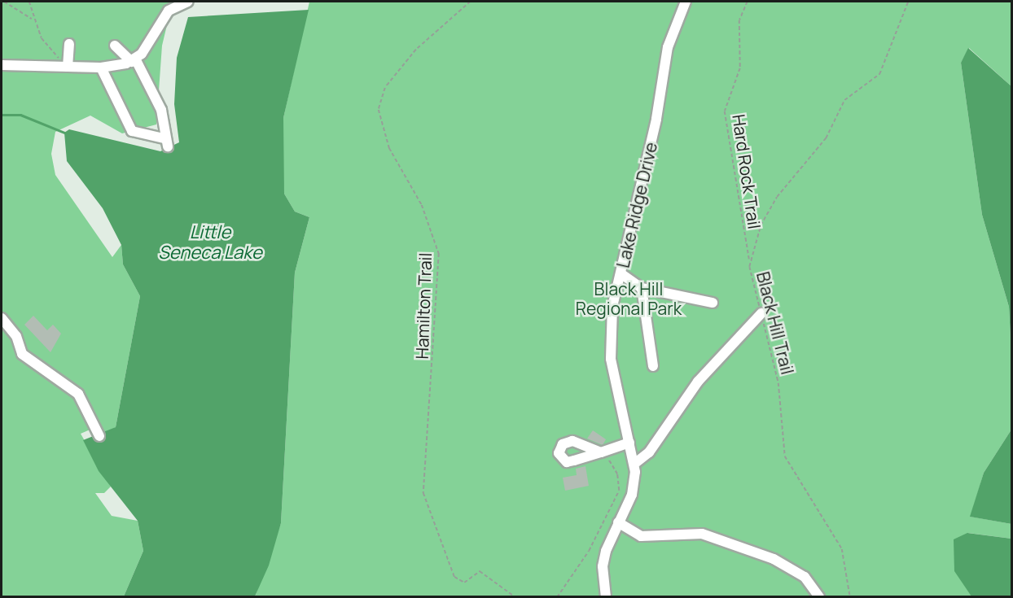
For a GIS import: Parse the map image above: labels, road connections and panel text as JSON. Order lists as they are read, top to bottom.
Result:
{
  "streets": {
    "street": ["Lake Ridge Drive"],
    "path": ["Hard Rock Trail", "Hamilton Trail", "Black Hill Trail"]
  },
  "crossings": [
    ["Hard Rock Trail", "Black Hill Trail"]
  ],
  "water": ["Little Seneca Lake"],
  "parks": ["Black Hill Regional Park"]
}
